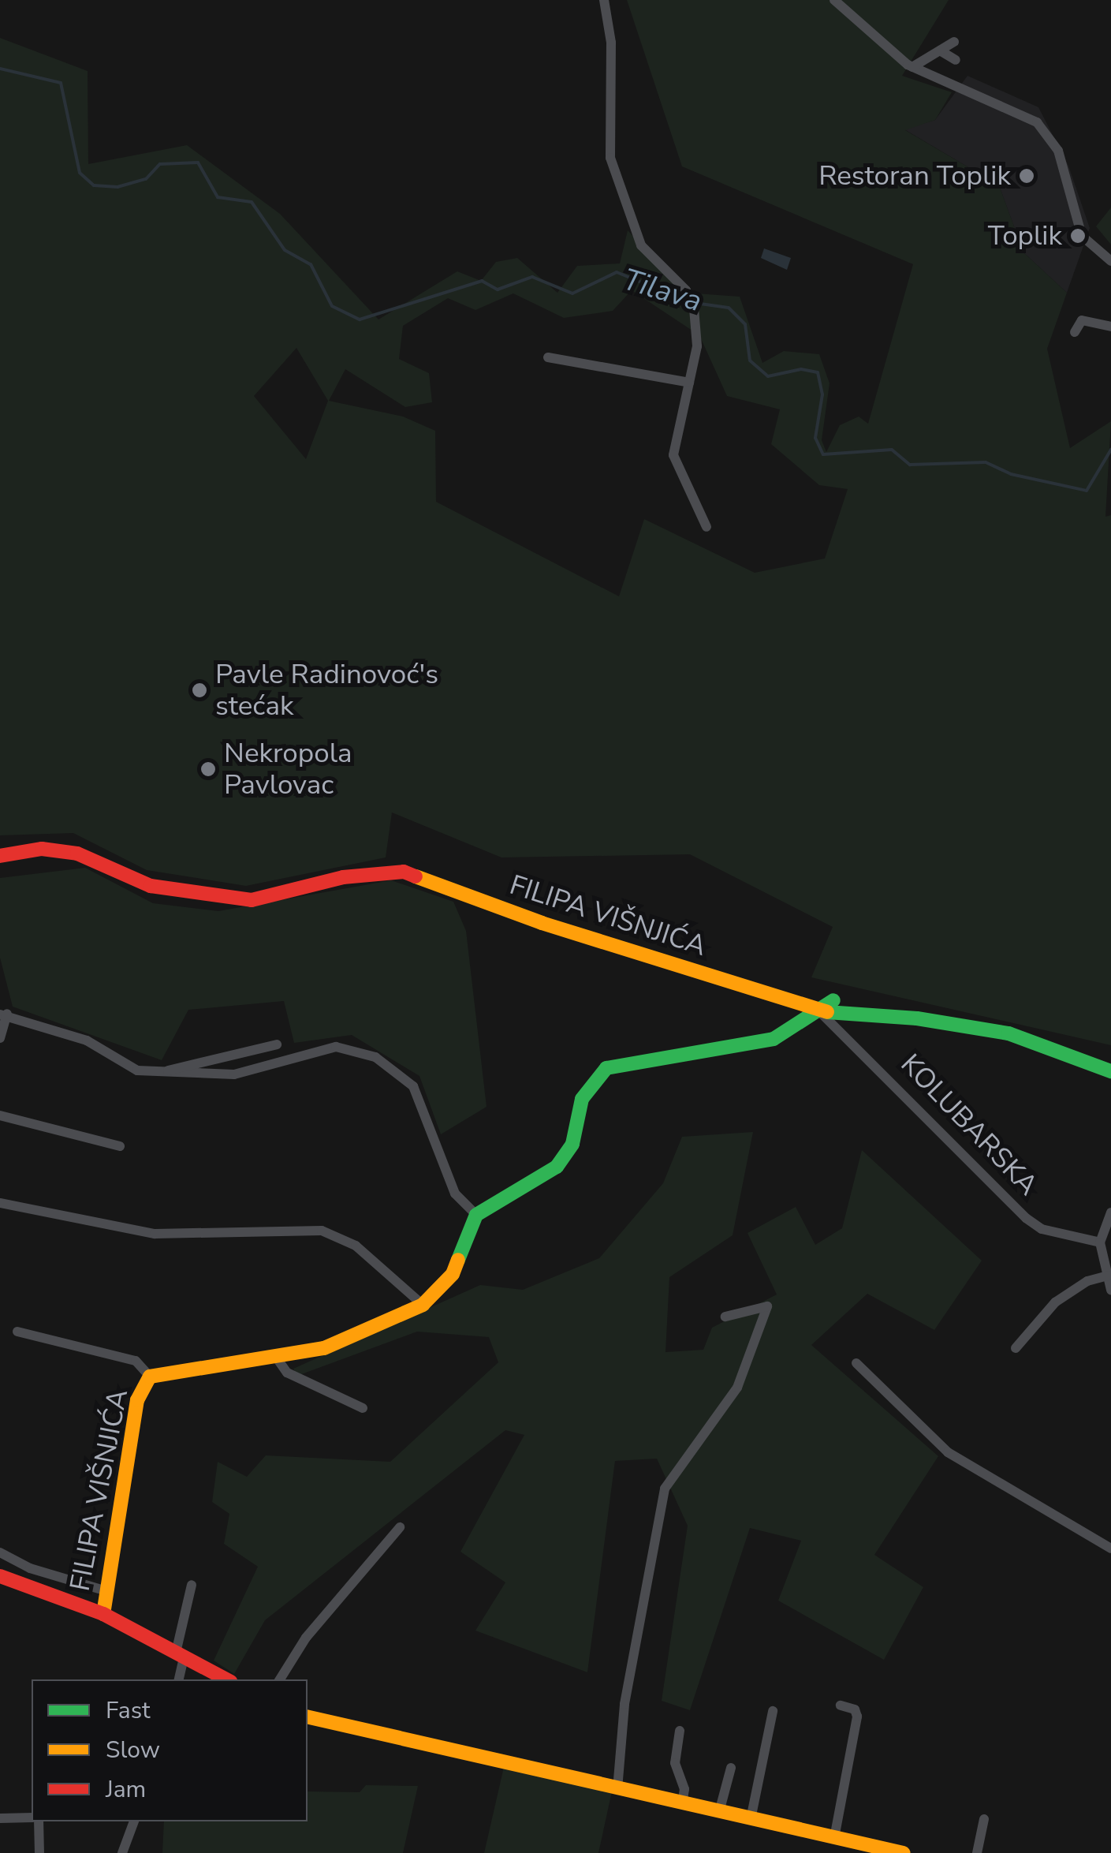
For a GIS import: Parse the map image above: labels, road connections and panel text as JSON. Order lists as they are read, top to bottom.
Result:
{
  "streets": {
    "street": ["FILIPA VIŠNJIĆA", "KOLUBARSKA"]
  },
  "crossings": [
    ["FILIPA VIŠNJIĆA", "KOLUBARSKA"]
  ],
  "water": ["Tilava"],
  "places": [
    "Restoran Toplik",
    "Toplik",
    "Pavle Radinovoć's stećak",
    "Nekropola Pavlovac"
  ],
  "legend": ["Fast", "Slow", "Jam"]
}
